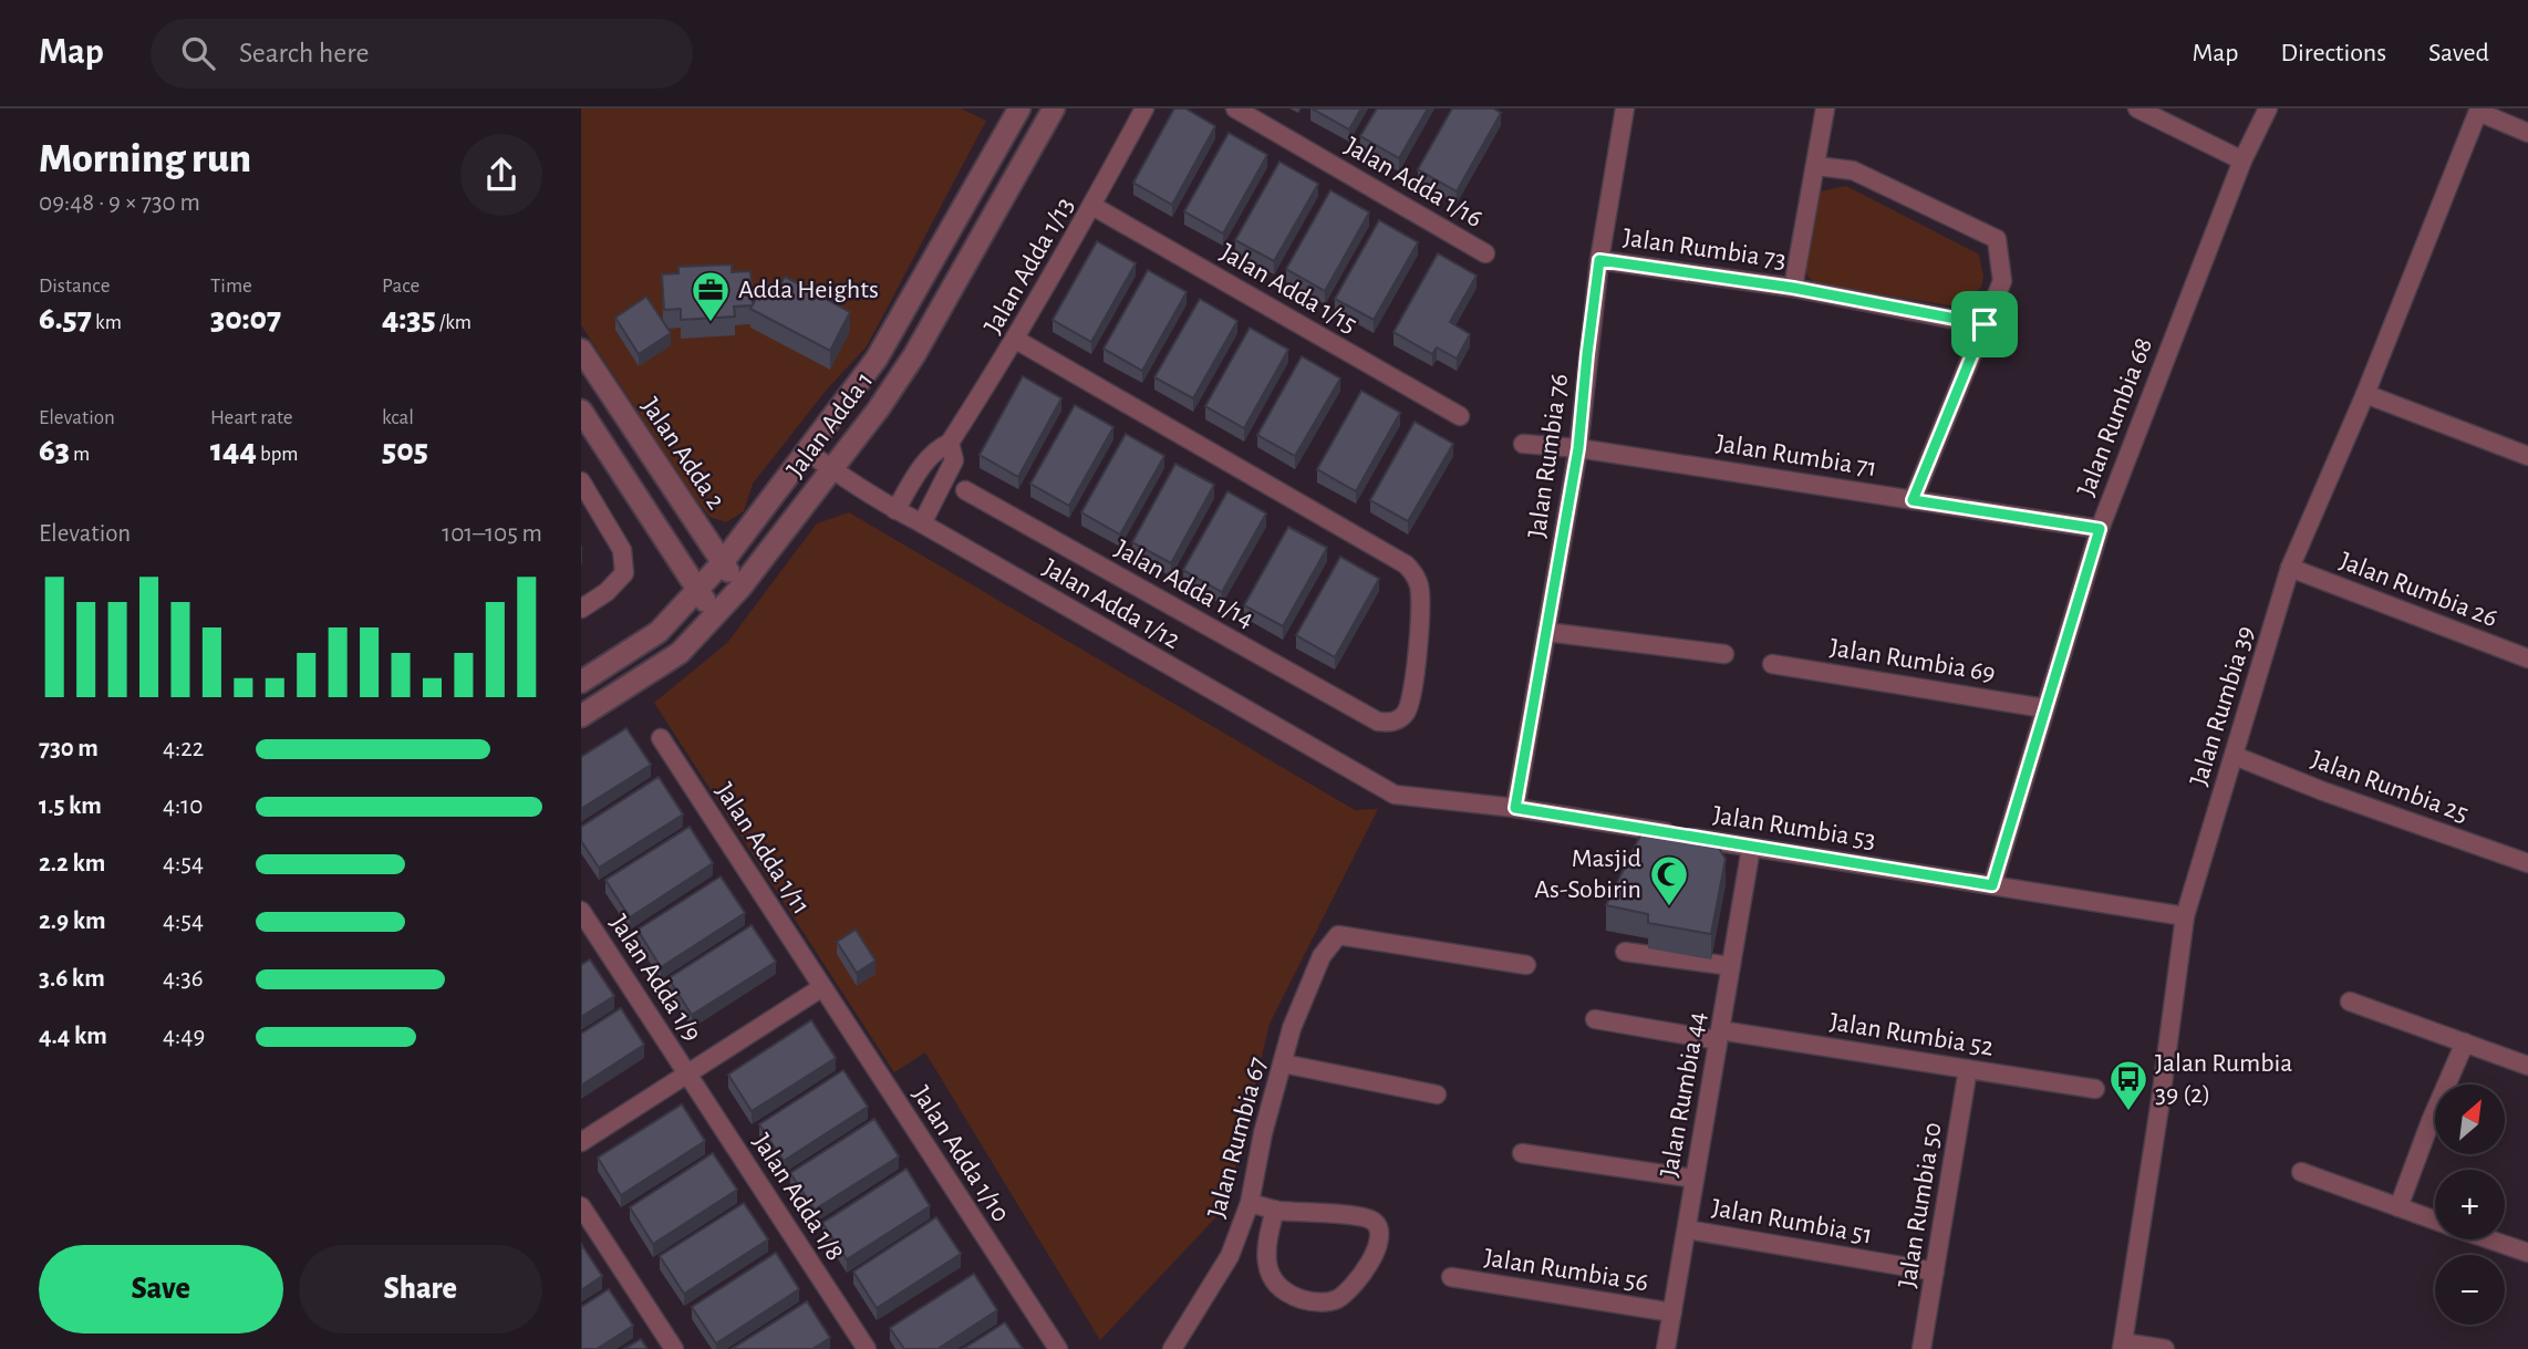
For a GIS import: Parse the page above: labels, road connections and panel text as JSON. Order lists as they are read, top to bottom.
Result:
{
  "streets": {
    "street": [
      "Jalan Adda 1/16",
      "Jalan Rumbia 73",
      "Jalan Adda 1/13",
      "Jalan Adda 1/15",
      "Jalan Rumbia 68",
      "Jalan Adda 1",
      "Jalan Adda 2",
      "Jalan Rumbia 76",
      "Jalan Rumbia 71",
      "Jalan Adda 1/14",
      "Jalan Rumbia 26",
      "Jalan Adda 1/12",
      "Jalan Rumbia 69",
      "Jalan Rumbia 39",
      "Jalan Rumbia 25",
      "Jalan Rumbia 53",
      "Jalan Adda 1/11",
      "Jalan Adda 1/9",
      "Jalan Rumbia 52",
      "Jalan Rumbia 44",
      "Jalan Rumbia 67",
      "Jalan Adda 1/10",
      "Jalan Adda 1/8",
      "Jalan Rumbia 50",
      "Jalan Rumbia 51",
      "Jalan Rumbia 56"
    ]
  },
  "crossings": [
    ["Jalan Rumbia 73", "Jalan Rumbia 76"],
    ["Jalan Adda 1/13", "Jalan Adda 1/15"],
    ["Jalan Adda 1/13", "Jalan Adda 1/14"],
    ["Jalan Rumbia 68", "Jalan Rumbia 71"],
    ["Jalan Rumbia 68", "Jalan Rumbia 69"],
    ["Jalan Rumbia 68", "Jalan Rumbia 53"],
    ["Jalan Adda 1", "Jalan Adda 2"],
    ["Jalan Adda 1", "Jalan Adda 1/12"],
    ["Jalan Rumbia 76", "Jalan Rumbia 71"],
    ["Jalan Rumbia 76", "Jalan Rumbia 53"],
    ["Jalan Rumbia 26", "Jalan Rumbia 39"],
    ["Jalan Adda 1/12", "Jalan Rumbia 53"],
    ["Jalan Rumbia 39", "Jalan Rumbia 25"],
    ["Jalan Rumbia 39", "Jalan Rumbia 53"],
    ["Jalan Rumbia 53", "Jalan Rumbia 44"],
    ["Jalan Adda 1/11", "Jalan Adda 1/10"],
    ["Jalan Adda 1/9", "Jalan Adda 1/8"],
    ["Jalan Rumbia 52", "Jalan Rumbia 44"],
    ["Jalan Rumbia 52", "Jalan Rumbia 50"],
    ["Jalan Rumbia 44", "Jalan Rumbia 51"],
    ["Jalan Rumbia 44", "Jalan Rumbia 56"],
    ["Jalan Rumbia 50", "Jalan Rumbia 51"]
  ],
  "places": {
    "office": ["Adda Heights"],
    "mosque": ["Masjid As-Sobirin"],
    "bus stop": ["Jalan Rumbia 39 (2)"]
  },
  "north": "top right",
  "page": {
    "header": "Map",
    "search": "Search here",
    "nav": ["Map", "Directions", "Saved"],
    "heading": ["Morning run", "09:48 · 9 × 730 m"],
    "stats": [
      ["Distance", "6.57 km"],
      ["Time", "30:07"],
      ["Pace", "4:35 /km"],
      ["Elevation", "63 m"],
      ["Heart rate", "144 bpm"],
      ["kcal", "505"]
    ],
    "chart": ["Elevation", "101–105 m"],
    "list": [
      {
        "name": "730 m",
        "note": "4:22"
      },
      {
        "name": "1.5 km",
        "note": "4:10"
      },
      {
        "name": "2.2 km",
        "note": "4:54"
      },
      {
        "name": "2.9 km",
        "note": "4:54"
      },
      {
        "name": "3.6 km",
        "note": "4:36"
      },
      {
        "name": "4.4 km",
        "note": "4:49"
      }
    ],
    "map_buttons": ["+", "−"],
    "buttons": ["Save", "Share"]
  }
}
